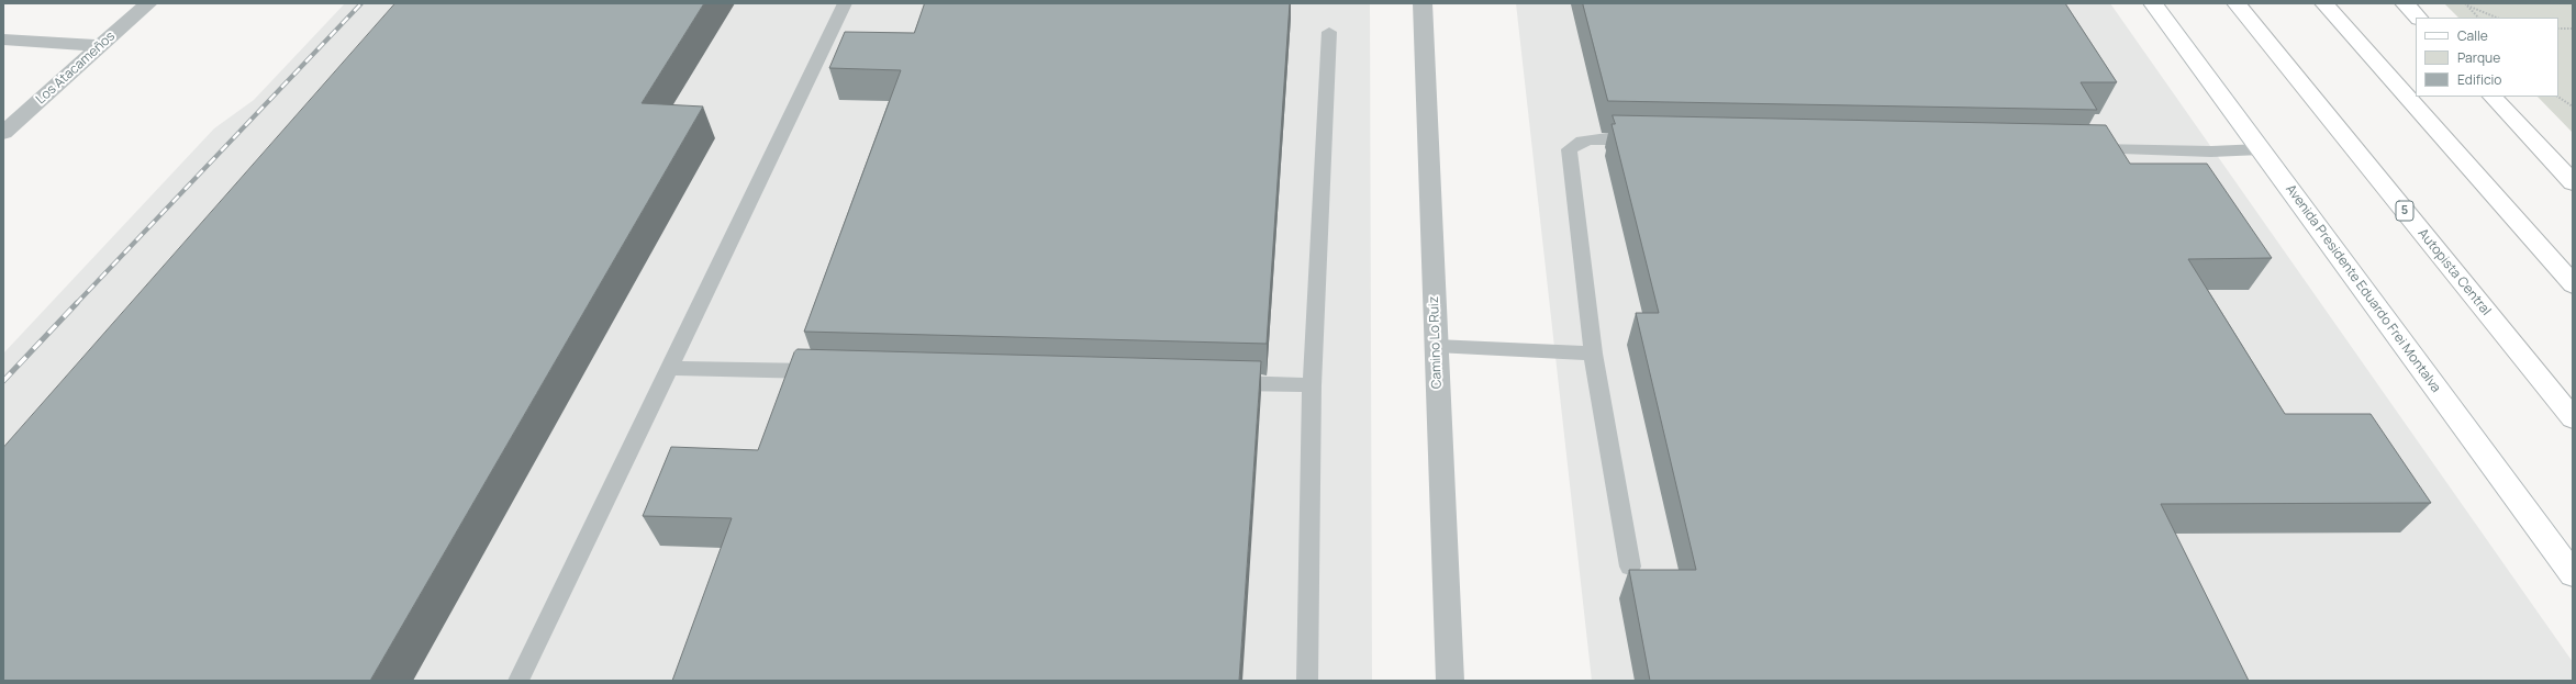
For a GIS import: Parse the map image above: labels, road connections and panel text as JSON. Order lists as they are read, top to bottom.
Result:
{
  "streets": {
    "main road": ["5", "Autopista Central", "Avenida Presidente Eduardo Frei Montalva"],
    "street": ["Los Atacameños", "Camino Lo Ruiz"]
  },
  "legend": ["Calle", "Parque", "Edificio"]
}
